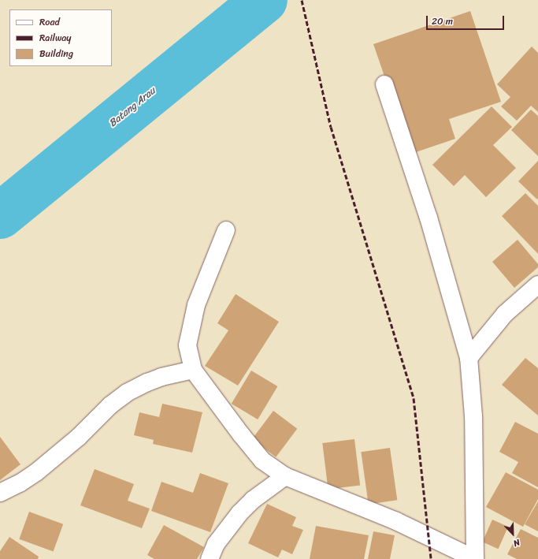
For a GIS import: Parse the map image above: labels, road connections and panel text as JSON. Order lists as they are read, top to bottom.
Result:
{
  "water": ["Batang Arau"],
  "legend": ["Road", "Railway", "Building"],
  "scale_bar": "20 m",
  "north": "bottom right"
}
